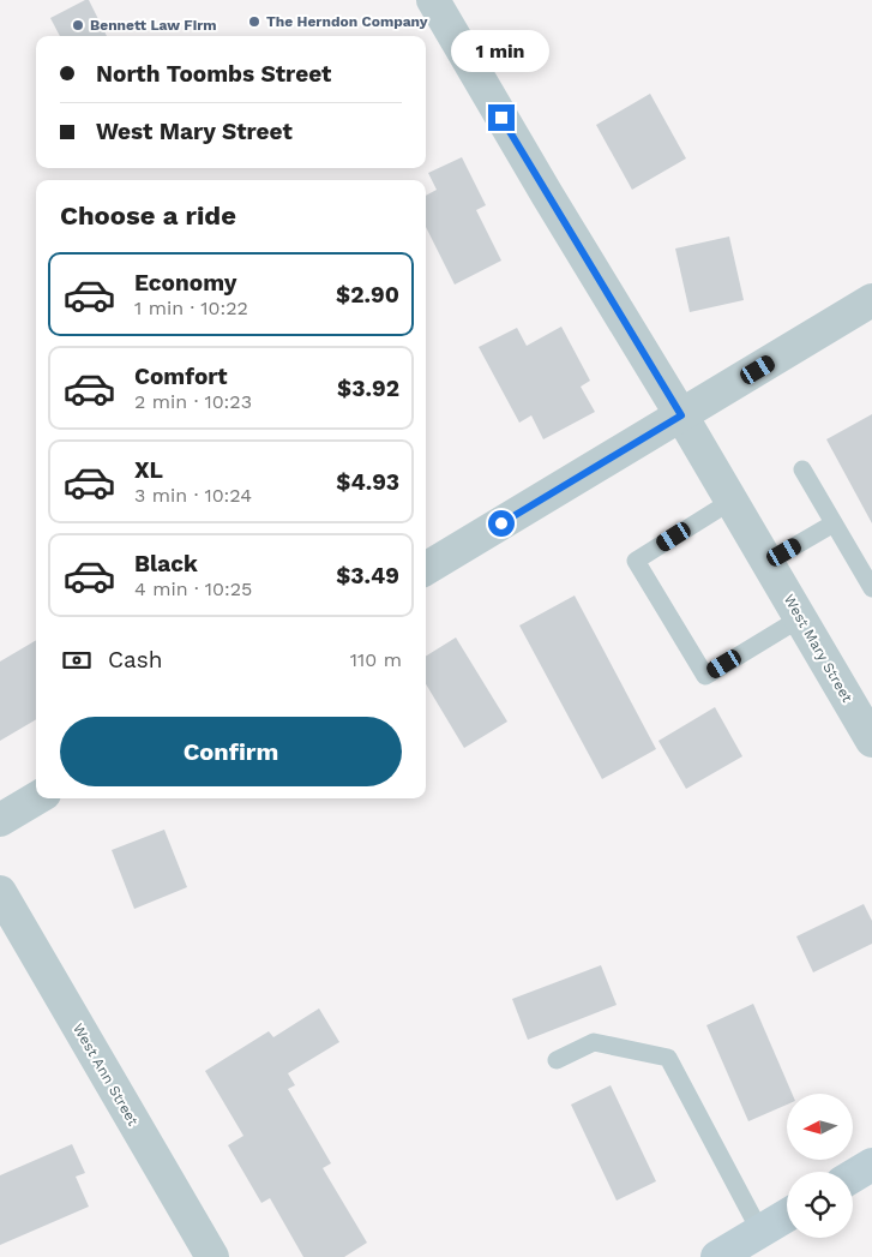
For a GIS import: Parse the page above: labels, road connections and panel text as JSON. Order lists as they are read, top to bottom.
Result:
{
  "streets": {
    "street": ["West Mary Street", "West Ann Street"]
  },
  "places": ["The Herndon Company", "Bennett Law Firm"],
  "north": "left",
  "page": {
    "bubble": "1 min",
    "banner": ["North Toombs Street", "West Mary Street"],
    "heading": "Choose a ride",
    "list": [
      {
        "name": "Economy",
        "note": "1 min · 10:22",
        "value": "$2.90"
      },
      {
        "name": "Comfort",
        "note": "2 min · 10:23",
        "value": "$3.92"
      },
      {
        "name": "XL",
        "note": "3 min · 10:24",
        "value": "$4.93"
      },
      {
        "name": "Black",
        "note": "4 min · 10:25",
        "value": "$3.49"
      }
    ],
    "pay": ["Cash", "110 m"],
    "buttons": "Confirm"
  }
}
